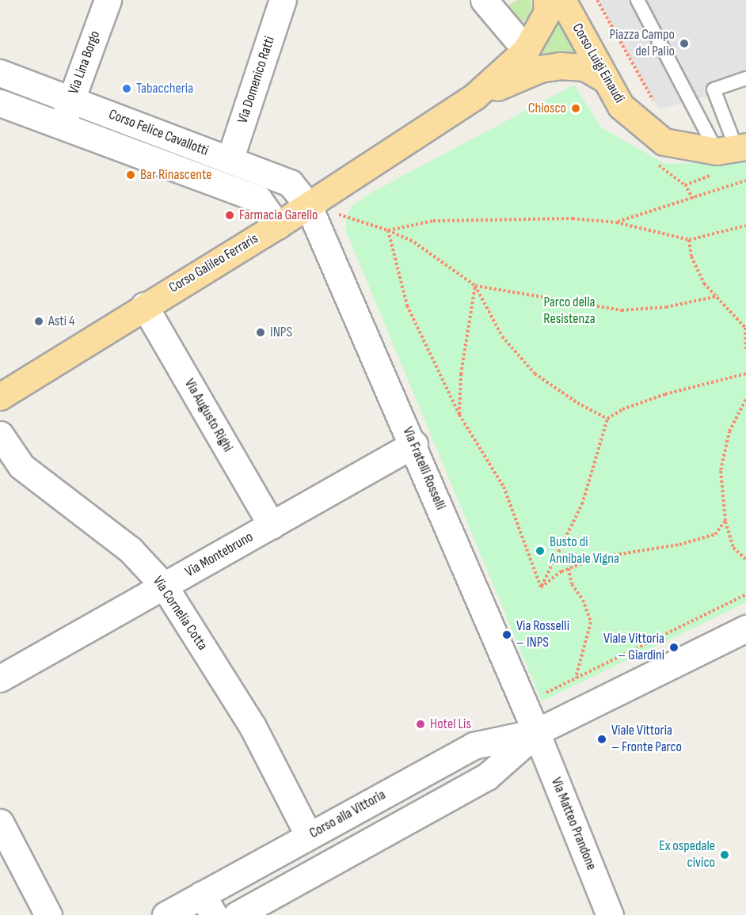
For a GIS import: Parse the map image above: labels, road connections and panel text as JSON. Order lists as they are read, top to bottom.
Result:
{
  "streets": {
    "main road": ["Corso Luigi Einaudi", "Corso Galileo Ferraris"],
    "street": [
      "Via Lina Borgo",
      "Via Domenico Ratti",
      "Corso Felice Cavallotti",
      "Via Augusto Righi",
      "Via Fratelli Rosselli",
      "Via Montebruno",
      "Via Cornelia Cotta",
      "Corso alla Vittoria",
      "Via Matteo Prandone"
    ]
  },
  "crossings": [
    ["Via Lina Borgo", "Corso Felice Cavallotti"],
    ["Corso Luigi Einaudi", "Corso Galileo Ferraris"],
    ["Via Domenico Ratti", "Corso Felice Cavallotti"],
    ["Corso Felice Cavallotti", "Corso Galileo Ferraris"],
    ["Corso Felice Cavallotti", "Via Fratelli Rosselli"],
    ["Corso Galileo Ferraris", "Via Augusto Righi"],
    ["Corso Galileo Ferraris", "Via Fratelli Rosselli"],
    ["Via Augusto Righi", "Via Montebruno"],
    ["Via Fratelli Rosselli", "Via Montebruno"],
    ["Via Fratelli Rosselli", "Corso alla Vittoria"],
    ["Via Fratelli Rosselli", "Via Matteo Prandone"],
    ["Via Montebruno", "Via Cornelia Cotta"],
    ["Via Cornelia Cotta", "Corso alla Vittoria"],
    ["Corso alla Vittoria", "Via Matteo Prandone"]
  ],
  "parks": ["Parco della Resistenza"],
  "places": [
    "Piazza Campo del Palio",
    "Tabaccheria",
    "Chiosco",
    "Bar Rinascente",
    "Farmacia Garello",
    "Asti 4",
    "INPS",
    "Busto di Annibale Vigna",
    "Via Rosselli – INPS",
    "Viale Vittoria – Giardini",
    "Hotel Lis",
    "Viale Vittoria – Fronte Parco",
    "Ex ospedale civico"
  ]
}
